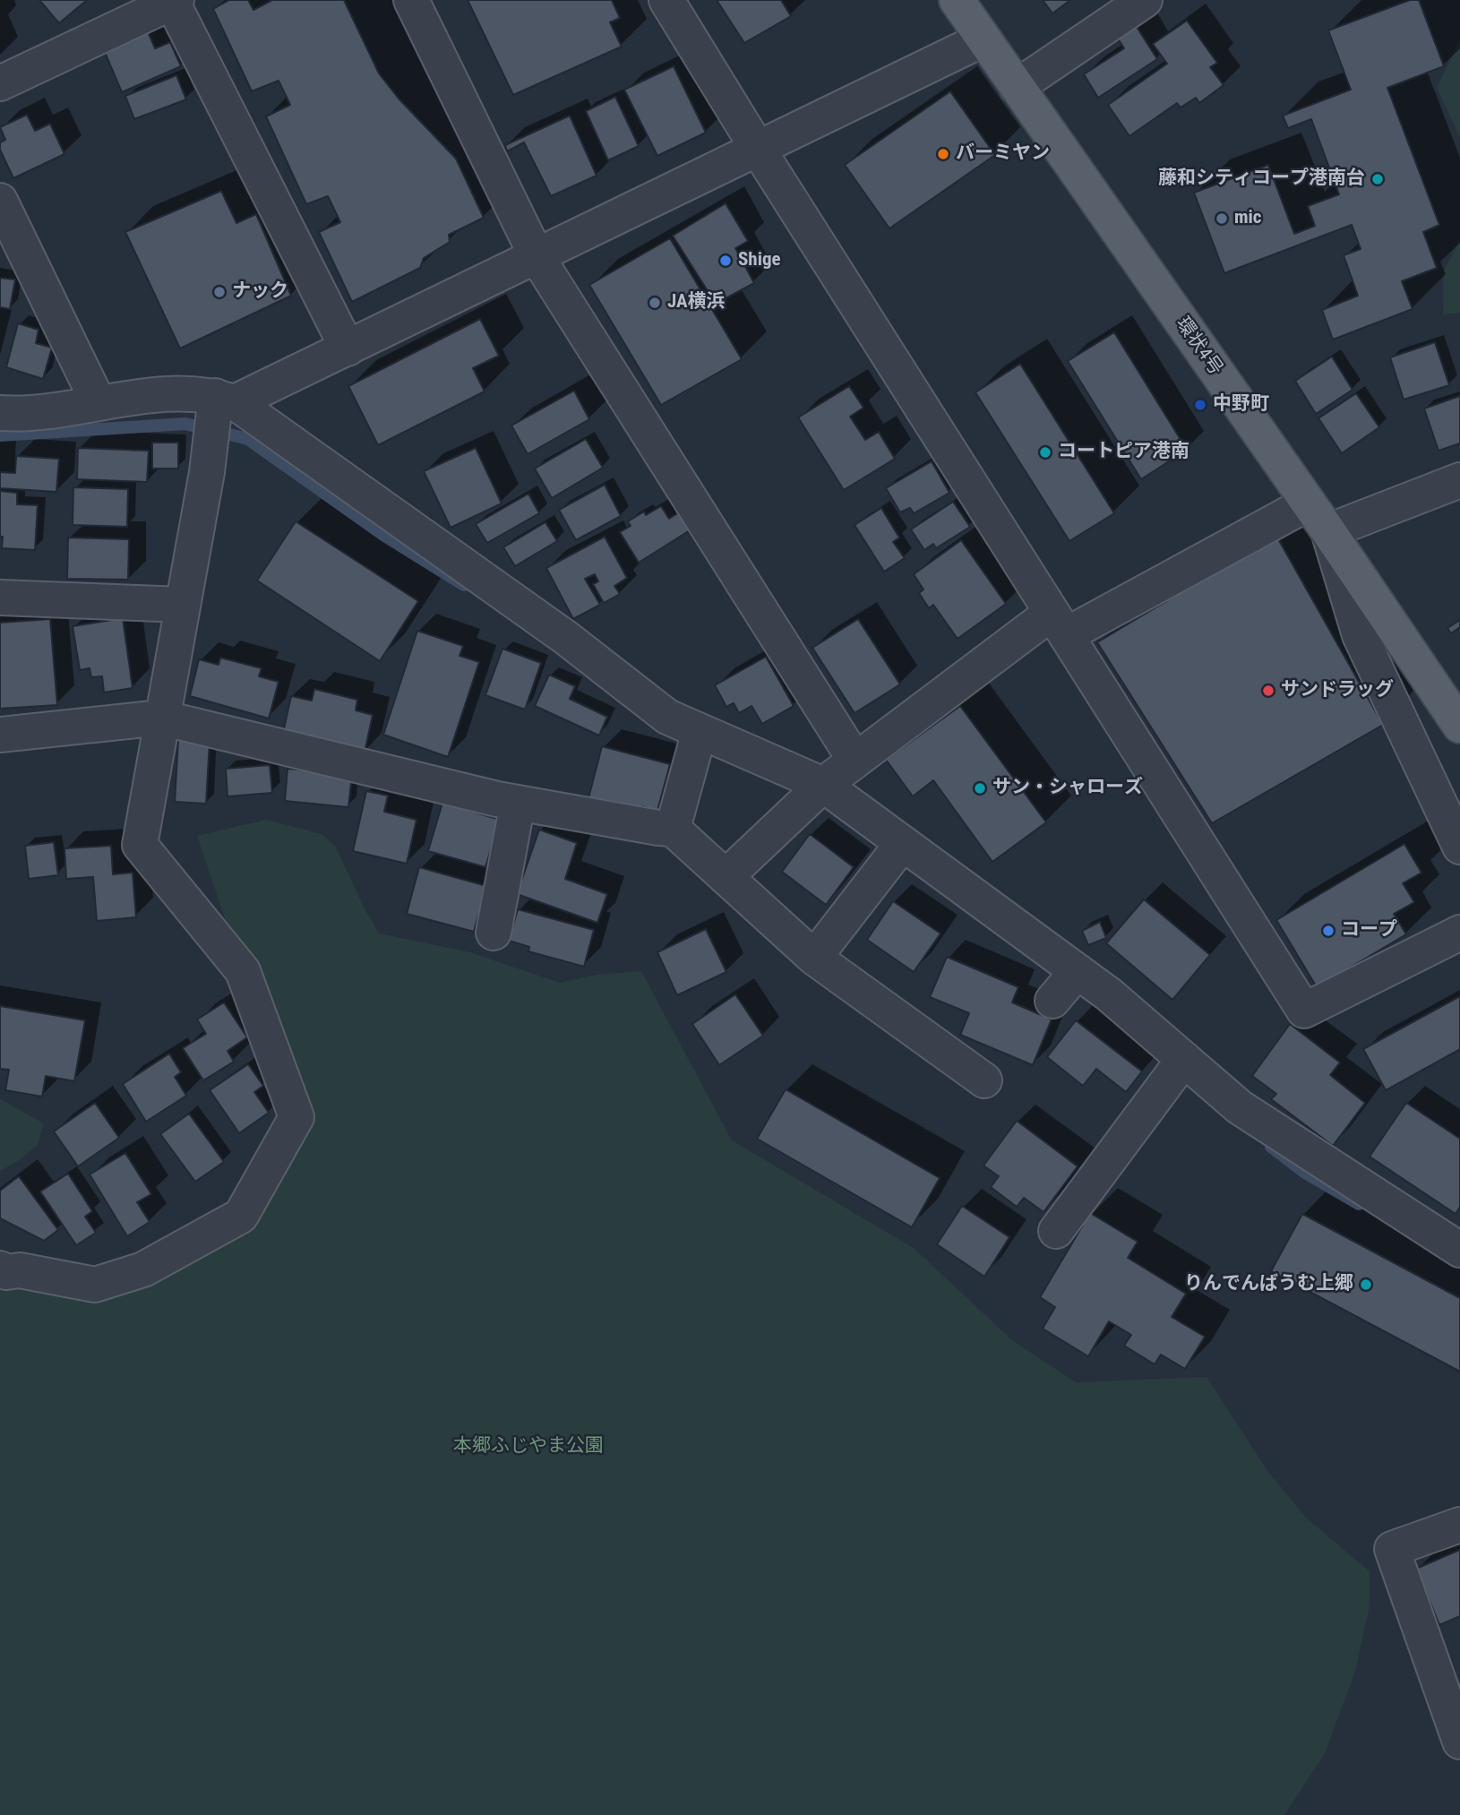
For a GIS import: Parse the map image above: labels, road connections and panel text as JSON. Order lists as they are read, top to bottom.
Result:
{
  "streets": {
    "main road": ["環状4号"]
  },
  "parks": ["本郷ふじやま公園"],
  "places": [
    "バーミヤン",
    "藤和シティコープ港南台",
    "mic",
    "Shige",
    "ナック",
    "JA横浜",
    "中野町",
    "コートピア港南",
    "サンドラッグ",
    "サン・シャローズ",
    "コープ",
    "りんでんばうむ上郷"
  ]
}
